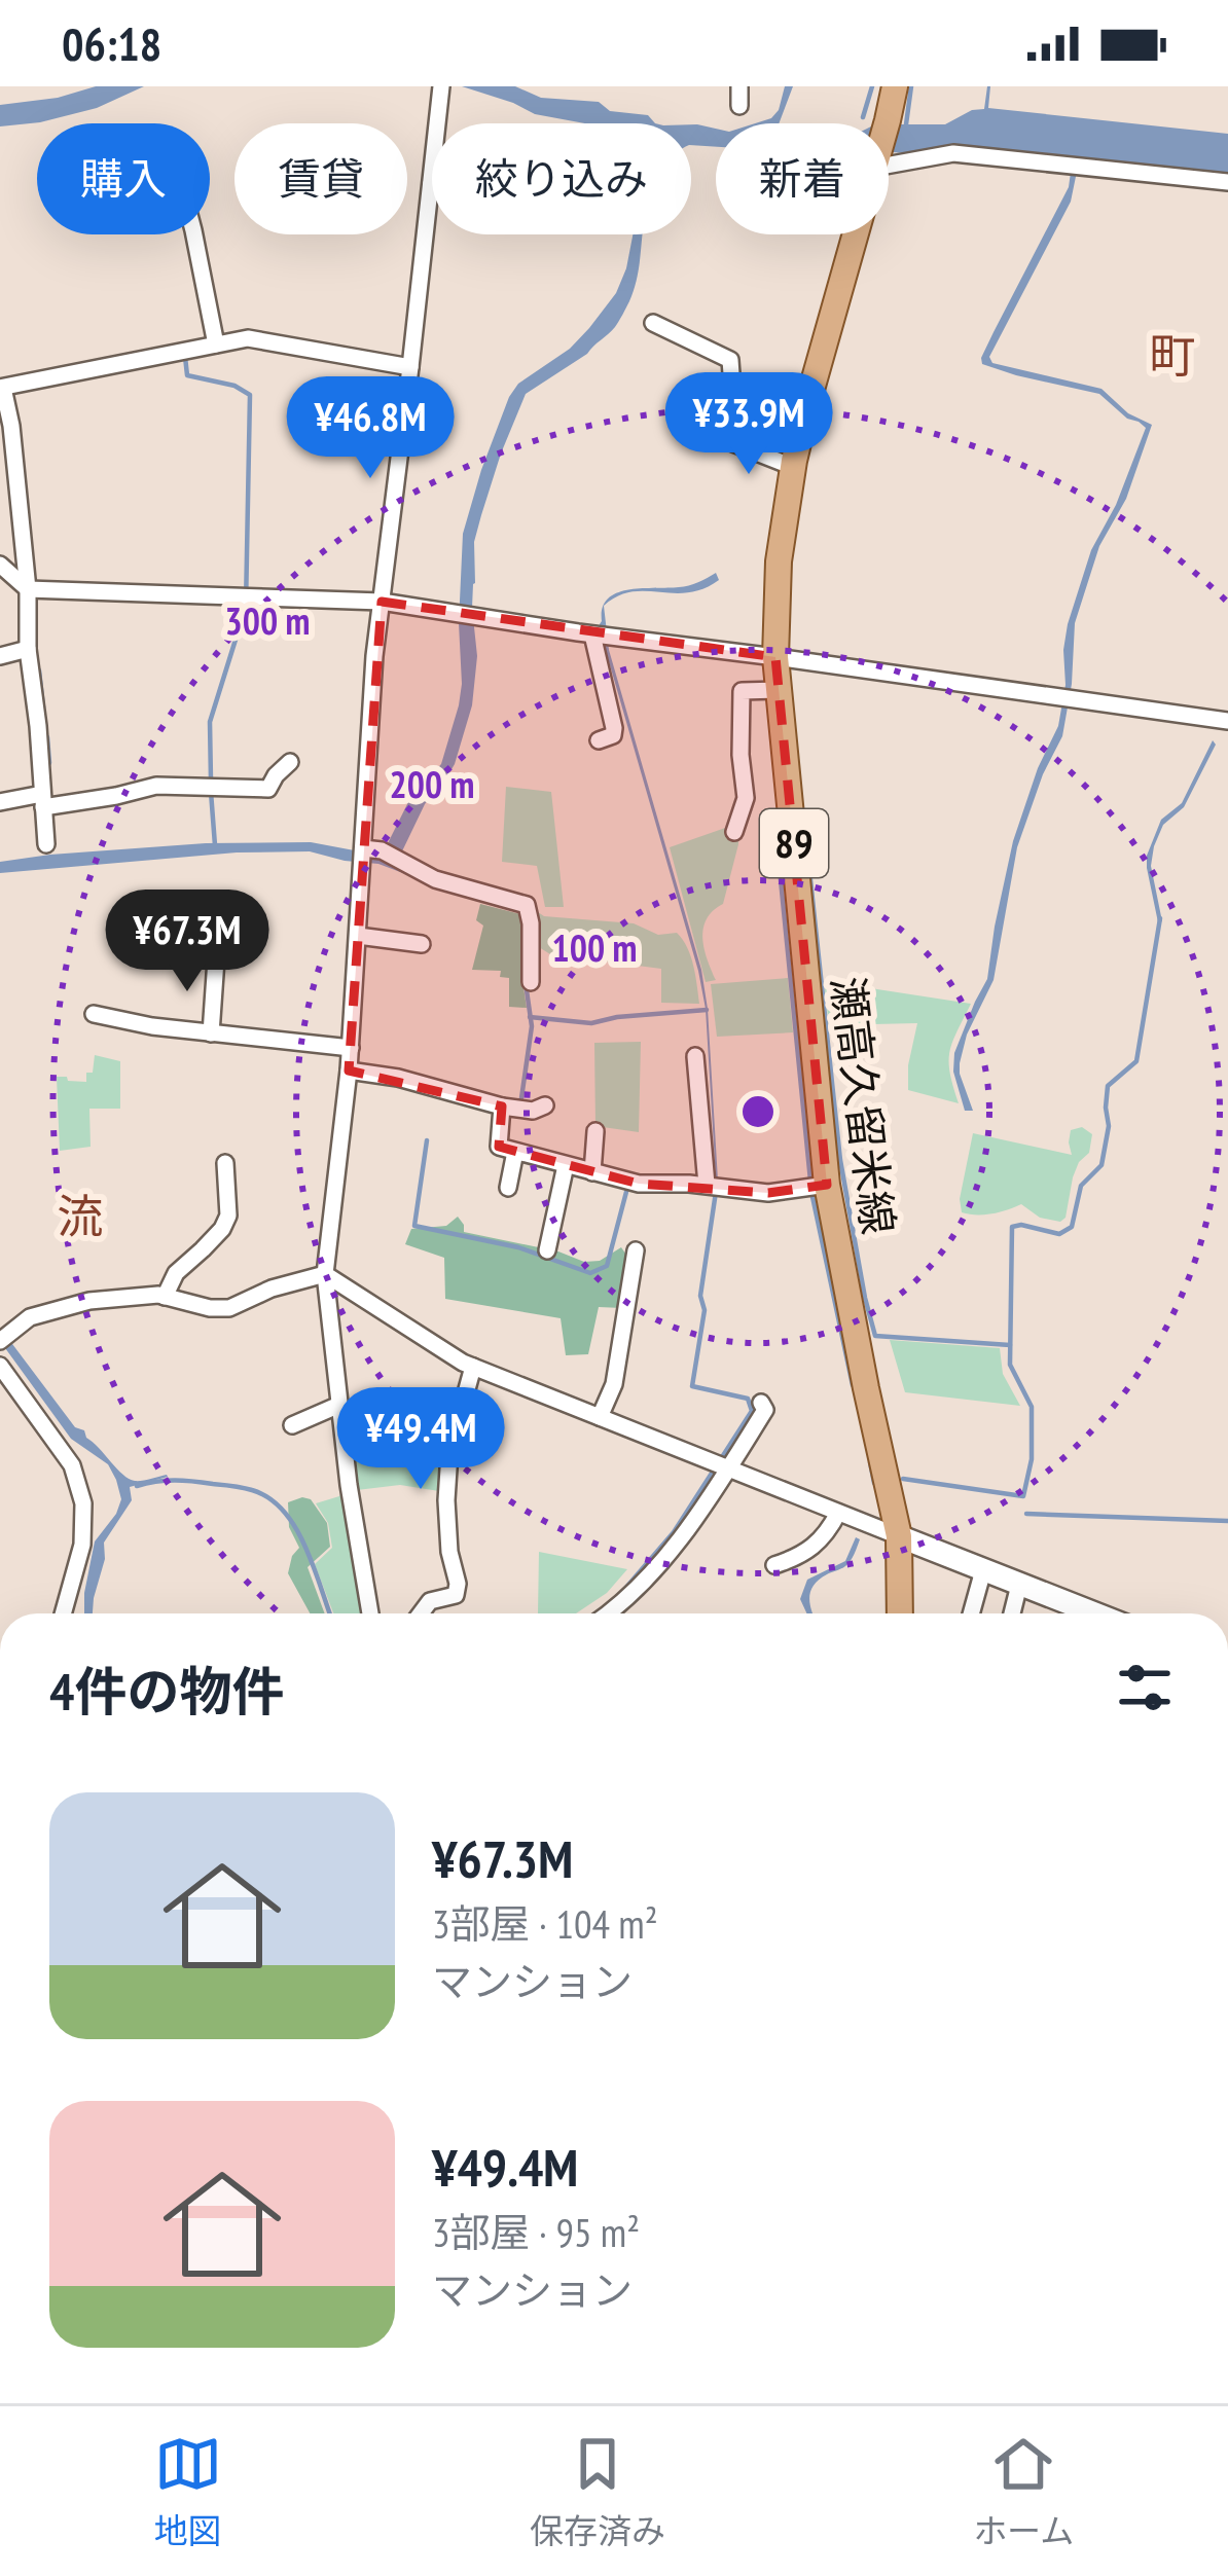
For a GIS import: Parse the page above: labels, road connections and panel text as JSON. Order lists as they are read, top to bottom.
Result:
{
  "streets": {
    "main road": ["89", "瀬高久留米線"]
  },
  "districts": ["町", "流"],
  "page": {
    "status": "06:18",
    "chip": [
      "購入",
      "賃貸",
      "絞り込み",
      "新着"
    ],
    "price": [
      "¥33.9M",
      "¥46.8M",
      "¥67.3M",
      "¥49.4M"
    ],
    "heading": "4件の物件",
    "list": [
      {
        "name": "¥67.3M",
        "note": "3部屋 · 104 m² · マンション"
      },
      {
        "name": "¥49.4M",
        "note": "3部屋 · 95 m² · マンション"
      }
    ],
    "tabs": ["地図", "保存済み", "ホーム"]
  },
  "rings": ["300 m", "200 m", "100 m"]
}
